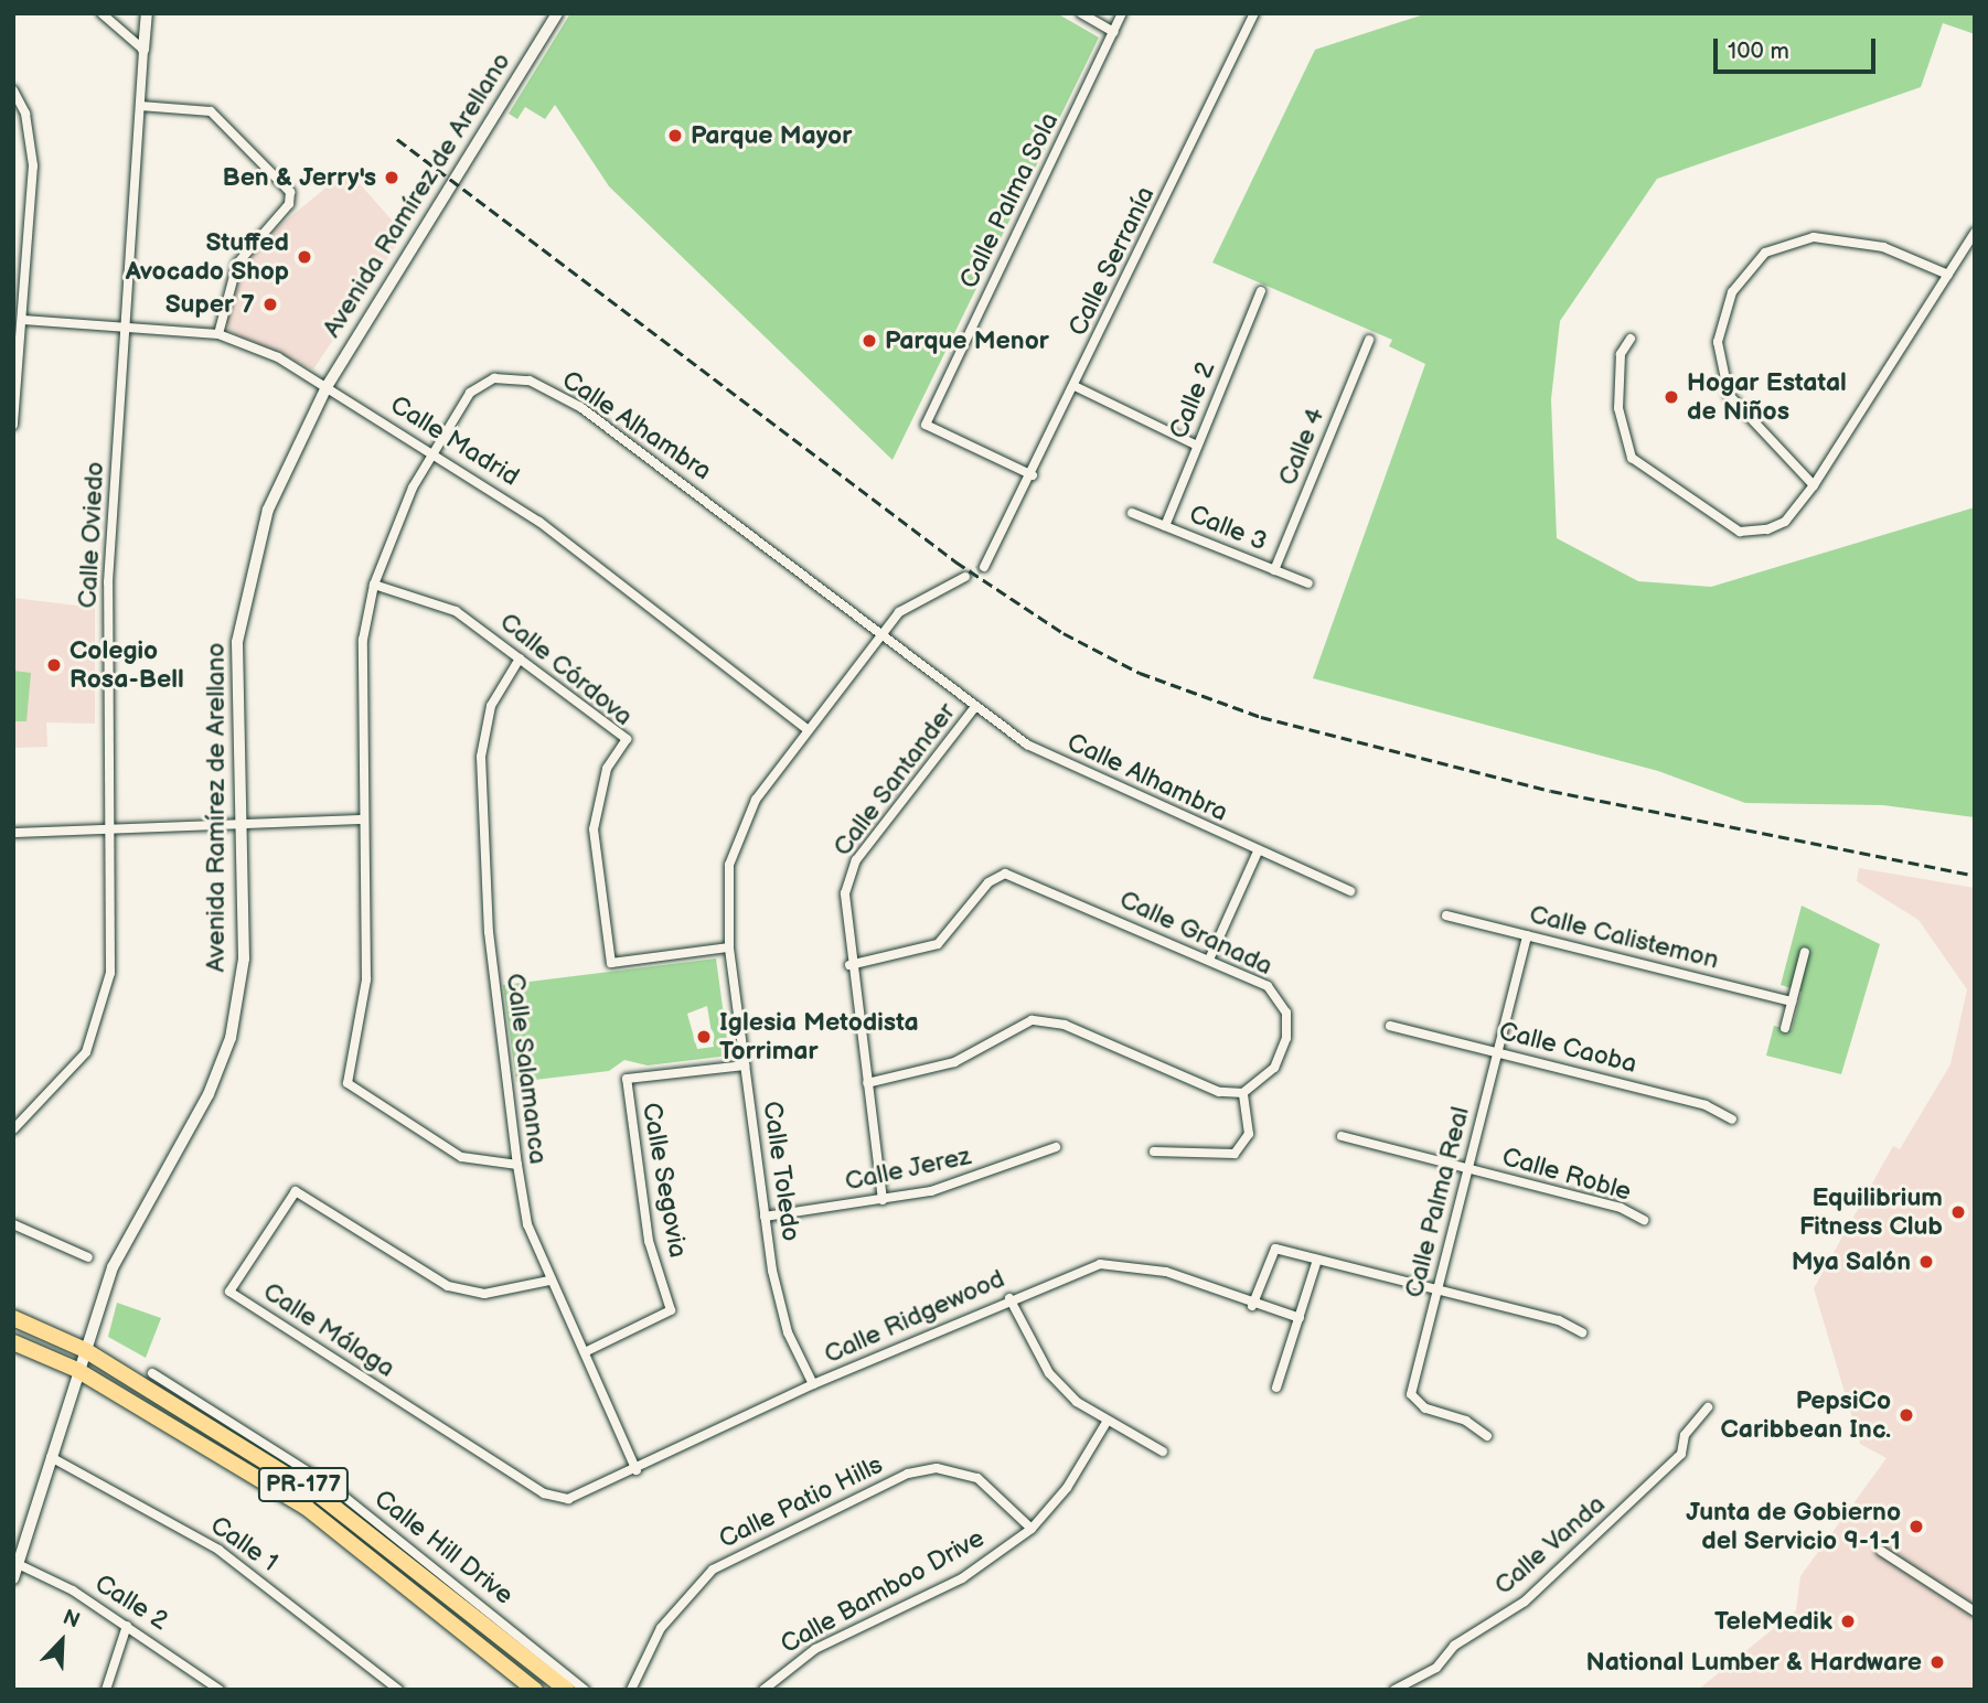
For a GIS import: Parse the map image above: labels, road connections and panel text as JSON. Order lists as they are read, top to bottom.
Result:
{
  "streets": {
    "highway": ["PR-177"],
    "street": [
      "Avenida Ramírez de Arellano",
      "Calle Palma Sola",
      "Calle Serranía",
      "Calle 2",
      "Calle Alhambra",
      "Calle Madrid",
      "Calle 4",
      "Calle 3",
      "Calle Oviedo",
      "Calle Córdova",
      "Calle Santander",
      "Calle Granada",
      "Calle Calistemon",
      "Calle Caoba",
      "Calle Salamanca",
      "Calle Jerez",
      "Calle Toledo",
      "Calle Roble",
      "Calle Segovia",
      "Calle Palma Real",
      "Calle Ridgewood",
      "Calle Málaga",
      "Calle Patio Hills",
      "Calle 1",
      "Calle Vanda",
      "Calle Hill Drive",
      "Calle Bamboo Drive"
    ]
  },
  "crossings": [
    ["Avenida Ramírez de Arellano", "Calle 2"],
    ["Avenida Ramírez de Arellano", "Calle Madrid"],
    ["Avenida Ramírez de Arellano", "PR-177"],
    ["Avenida Ramírez de Arellano", "Calle 1"],
    ["Calle Palma Sola", "Calle Serranía"],
    ["Calle 2", "Calle 3"],
    ["Calle Alhambra", "Calle Madrid"],
    ["Calle Alhambra", "Calle Córdova"],
    ["Calle Alhambra", "Calle Santander"],
    ["Calle Alhambra", "Calle Salamanca"],
    ["Calle Alhambra", "Calle Toledo"],
    ["Calle Madrid", "Calle Oviedo"],
    ["Calle Madrid", "Calle Toledo"],
    ["Calle 4", "Calle 3"],
    ["Calle Córdova", "Calle Salamanca"],
    ["Calle Córdova", "Calle Toledo"],
    ["Calle Santander", "Calle Granada"],
    ["Calle Santander", "Calle Jerez"],
    ["Calle Calistemon", "Calle Palma Real"],
    ["Calle Caoba", "Calle Palma Real"],
    ["Calle Salamanca", "Calle Segovia"],
    ["Calle Salamanca", "Calle Ridgewood"],
    ["Calle Salamanca", "Calle Málaga"],
    ["Calle Jerez", "Calle Toledo"],
    ["Calle Toledo", "Calle Segovia"],
    ["Calle Toledo", "Calle Ridgewood"],
    ["Calle Roble", "Calle Palma Real"],
    ["Calle Ridgewood", "Calle Málaga"],
    ["Calle Patio Hills", "Calle Bamboo Drive"]
  ],
  "places": [
    "Parque Mayor",
    "Ben & Jerry's",
    "Stuffed Avocado Shop",
    "Super 7",
    "Parque Menor",
    "Hogar Estatal de Niños",
    "Colegio Rosa-Bell",
    "Iglesia Metodista Torrimar",
    "Equilibrium Fitness Club",
    "Mya Salón",
    "PepsiCo Caribbean Inc.",
    "Junta de Gobierno del Servicio 9-1-1",
    "TeleMedik",
    "National Lumber & Hardware"
  ],
  "scale_bar": "100 m",
  "north": "top right"
}
